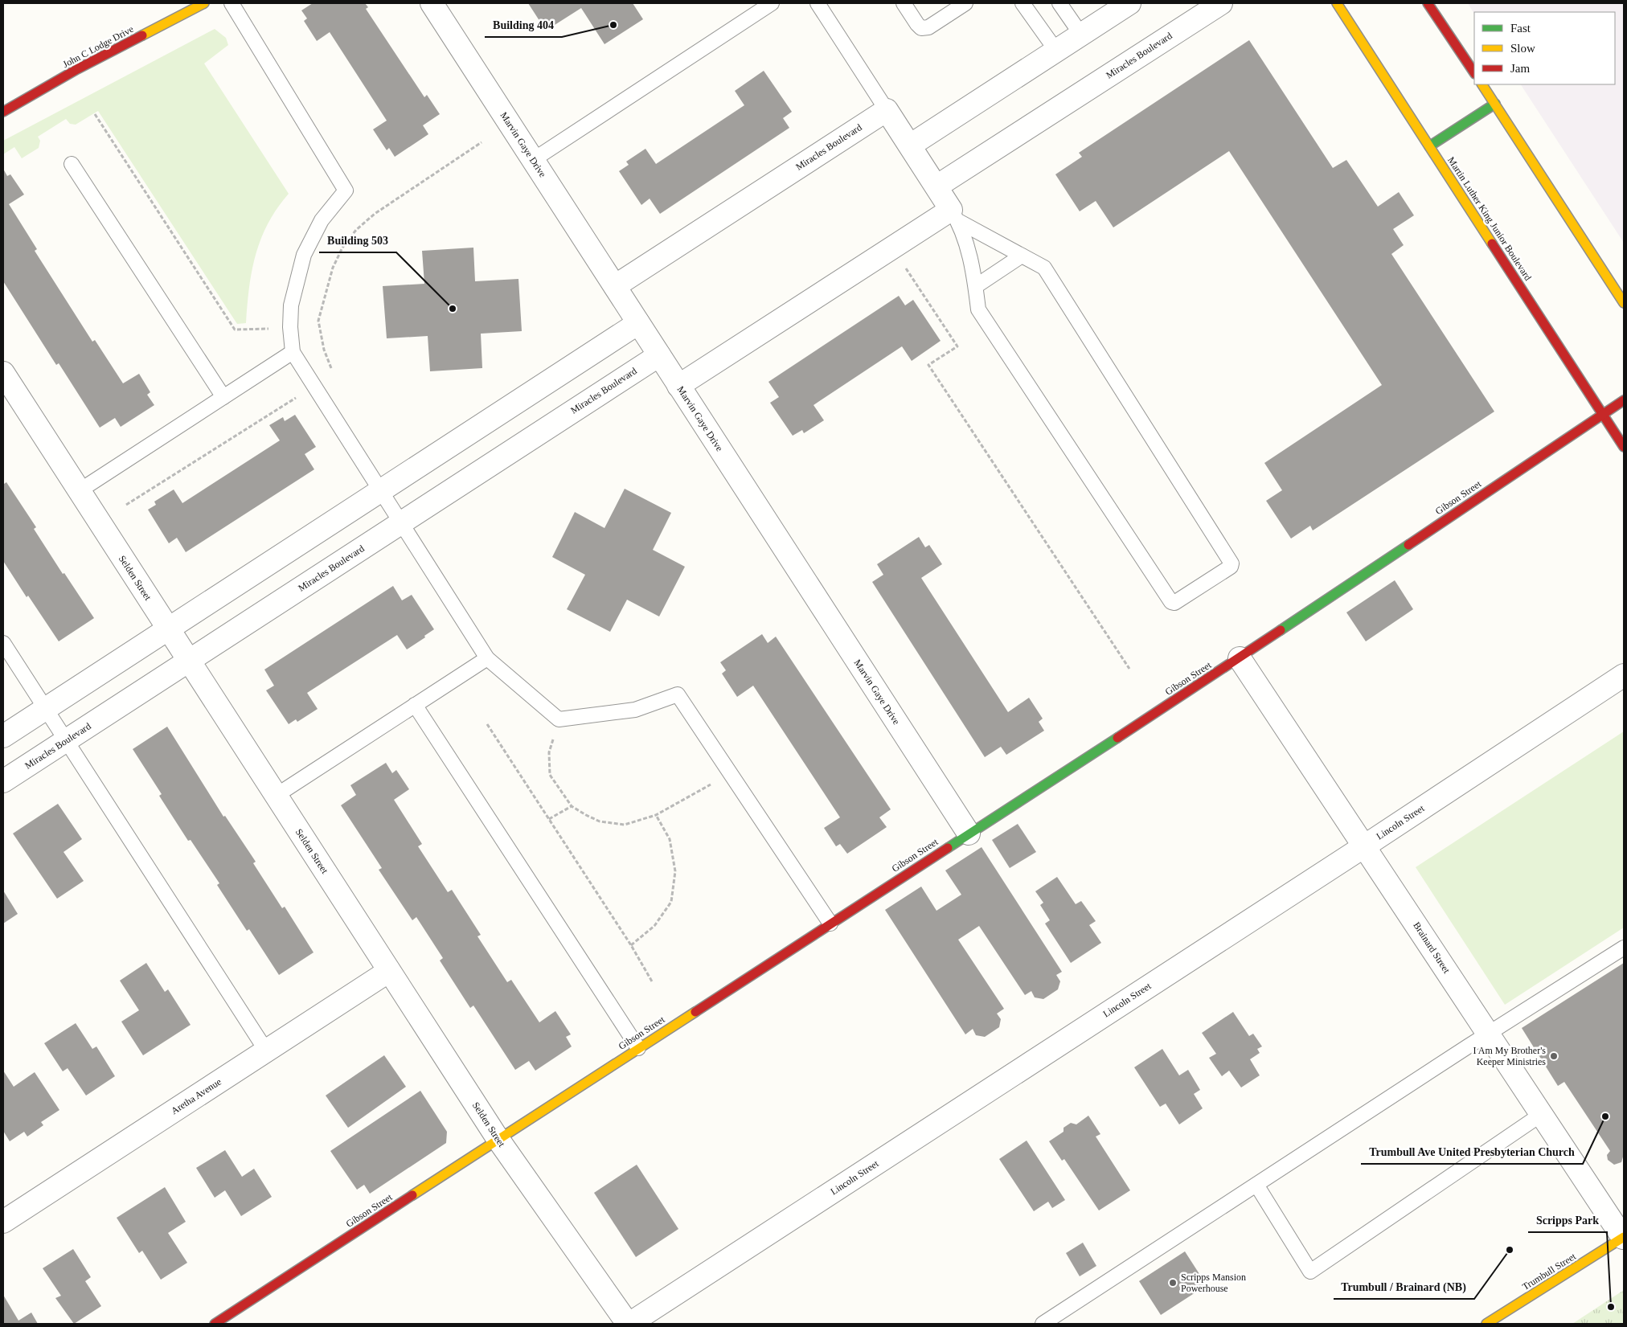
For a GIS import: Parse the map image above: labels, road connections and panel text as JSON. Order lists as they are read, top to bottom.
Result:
{
  "streets": {
    "street": [
      "John C Lodge Drive",
      "Miracles Boulevard",
      "Marvin Gaye Drive",
      "Martin Luther King Junior Boulevard",
      "Gibson Street",
      "Selden Street",
      "Lincoln Street",
      "Brainard Street",
      "Aretha Avenue",
      "Trumbull Street"
    ]
  },
  "crossings": [
    ["Miracles Boulevard", "Marvin Gaye Drive"],
    ["Miracles Boulevard", "Selden Street"],
    ["Marvin Gaye Drive", "Gibson Street"],
    ["Martin Luther King Junior Boulevard", "Gibson Street"],
    ["Gibson Street", "Selden Street"],
    ["Gibson Street", "Brainard Street"],
    ["Selden Street", "Lincoln Street"],
    ["Selden Street", "Aretha Avenue"],
    ["Lincoln Street", "Brainard Street"],
    ["Brainard Street", "Trumbull Street"]
  ],
  "places": [
    "Building 404",
    "Building 503",
    "I Am My Brother's Keeper Ministries",
    "Trumbull Ave United Presbyterian Church",
    "Trumbull / Brainard (NB)",
    "Scripps Mansion Powerhouse",
    "Scripps Park"
  ],
  "legend": ["Fast", "Slow", "Jam"]
}
